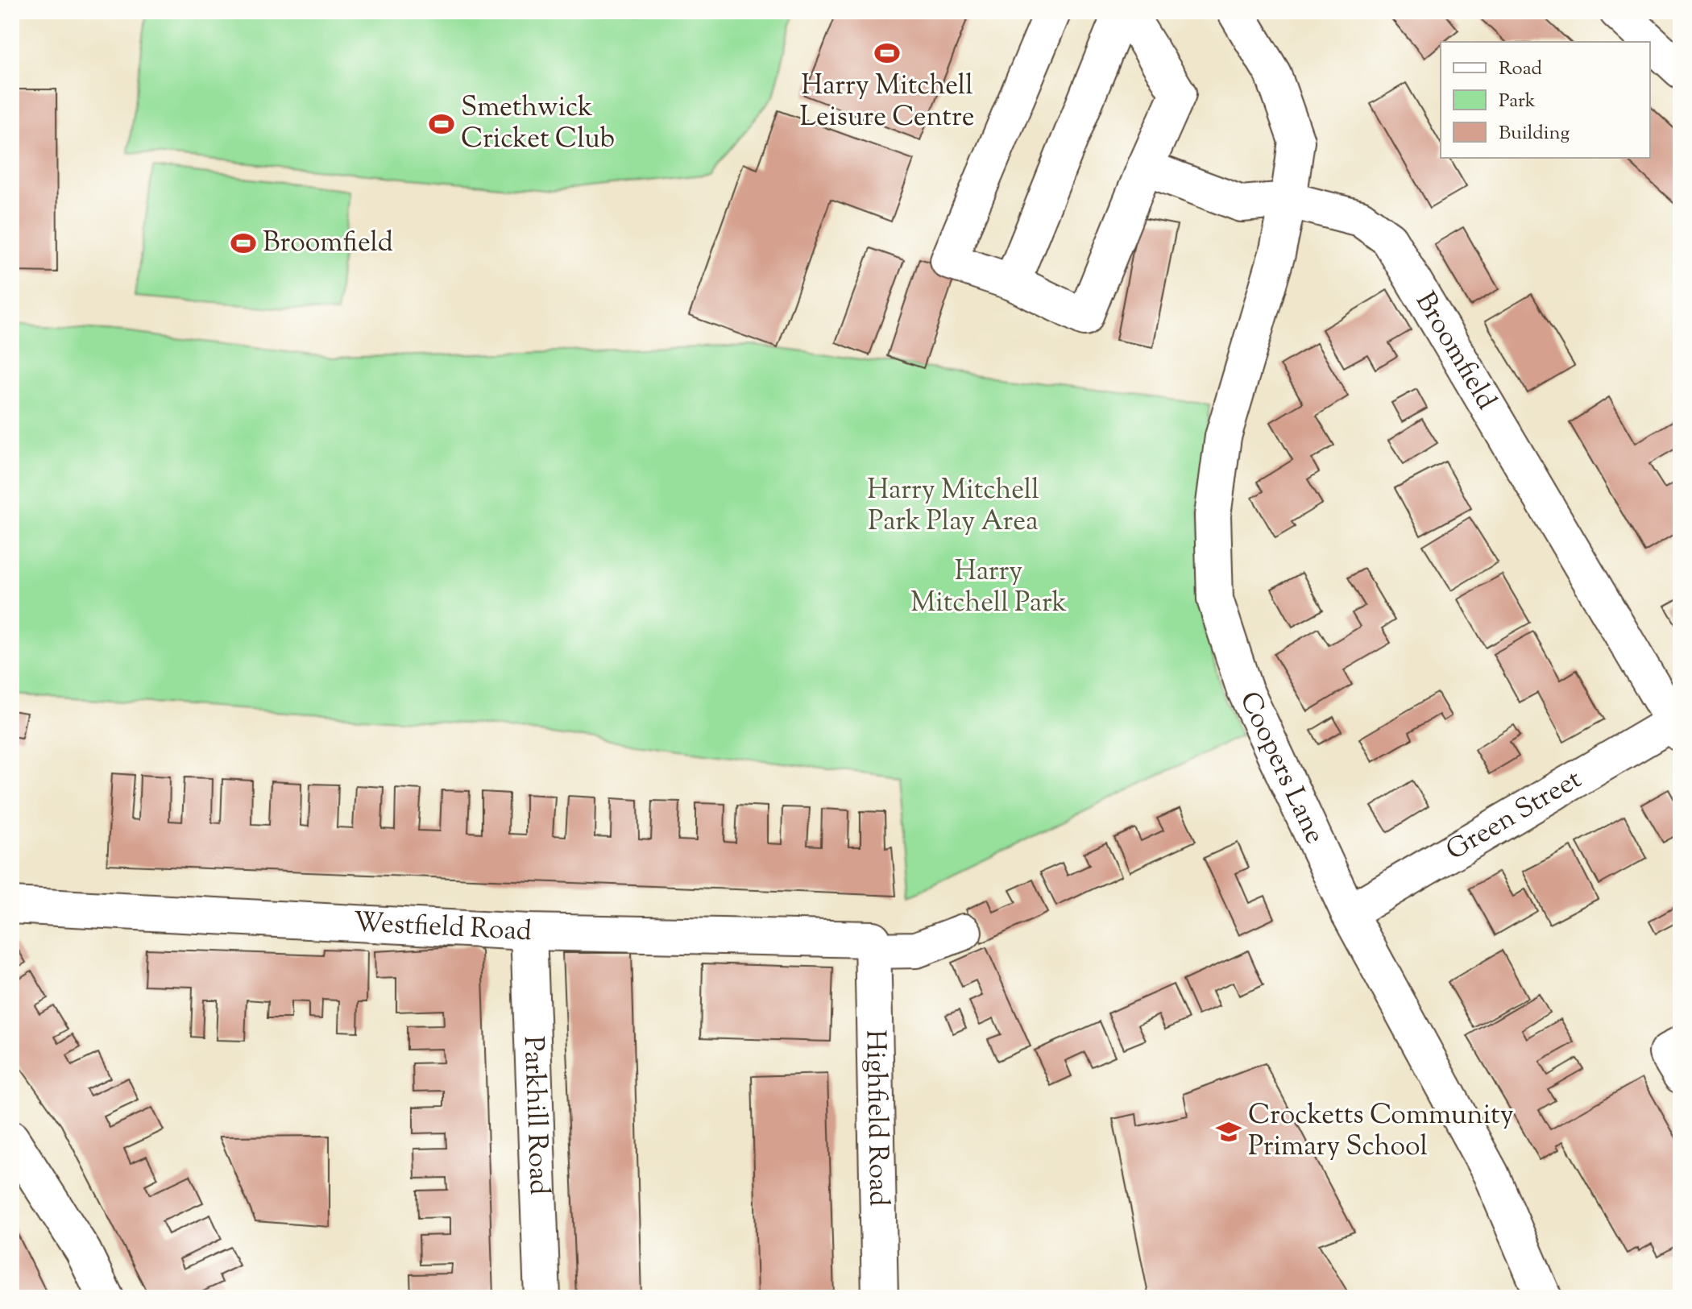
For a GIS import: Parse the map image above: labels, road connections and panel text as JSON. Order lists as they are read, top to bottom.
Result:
{
  "streets": {
    "street": [
      "Broomfield",
      "Coopers Lane",
      "Green Street",
      "Westfield Road",
      "Parkhill Road",
      "Highfield Road"
    ]
  },
  "crossings": [
    ["Broomfield", "Coopers Lane"],
    ["Broomfield", "Green Street"],
    ["Coopers Lane", "Green Street"],
    ["Westfield Road", "Parkhill Road"],
    ["Westfield Road", "Highfield Road"]
  ],
  "parks": ["Harry Mitchell Park Play Area", "Harry Mitchell Park"],
  "places": {
    "sports": ["Harry Mitchell Leisure Centre", "Smethwick Cricket Club", "Broomfield"],
    "school or university": ["Crocketts Community Primary School"]
  },
  "legend": ["Road", "Park", "Building"]
}
